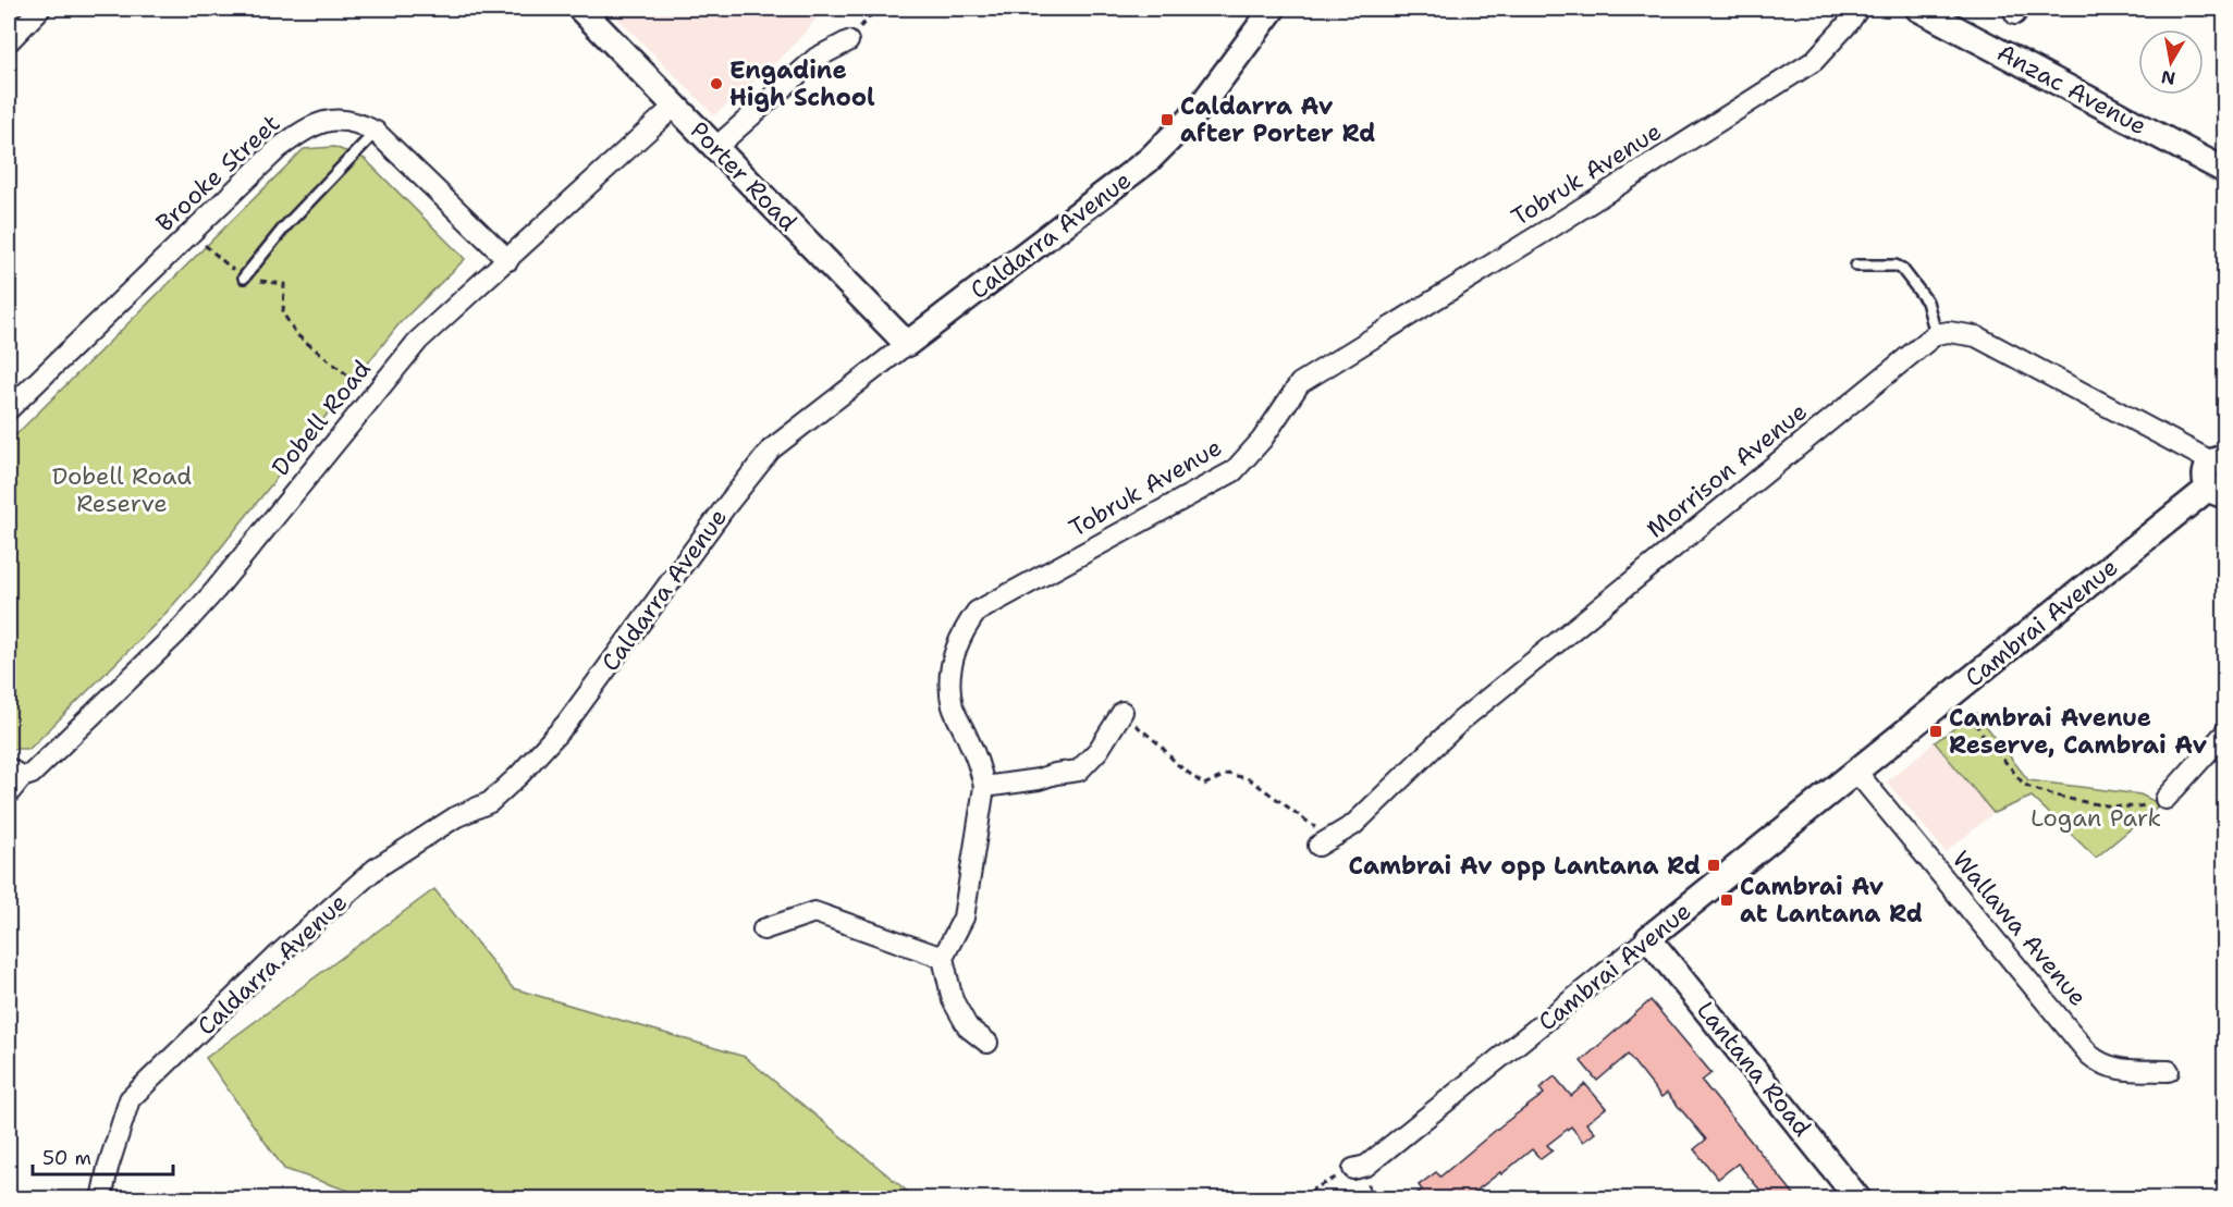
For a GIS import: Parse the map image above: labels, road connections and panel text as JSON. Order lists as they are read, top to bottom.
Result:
{
  "streets": {
    "street": [
      "Anzac Avenue",
      "Brooke Street",
      "Tobruk Avenue",
      "Porter Road",
      "Caldarra Avenue",
      "Dobell Road",
      "Morrison Avenue",
      "Cambrai Avenue",
      "Wallawa Avenue",
      "Lantana Road"
    ]
  },
  "crossings": [
    ["Brooke Street", "Dobell Road"],
    ["Porter Road", "Caldarra Avenue"],
    ["Porter Road", "Dobell Road"],
    ["Cambrai Avenue", "Wallawa Avenue"],
    ["Cambrai Avenue", "Lantana Road"]
  ],
  "parks": ["Dobell Road Reserve", "Logan Park"],
  "places": {
    "other": ["Engadine High School"],
    "transit": [
      "Caldarra Av after Porter Rd",
      "Cambrai Avenue Reserve, Cambrai Av",
      "Cambrai Av opp Lantana Rd",
      "Cambrai Av at Lantana Rd"
    ]
  },
  "scale_bar": "50 m",
  "north": "bottom"
}
